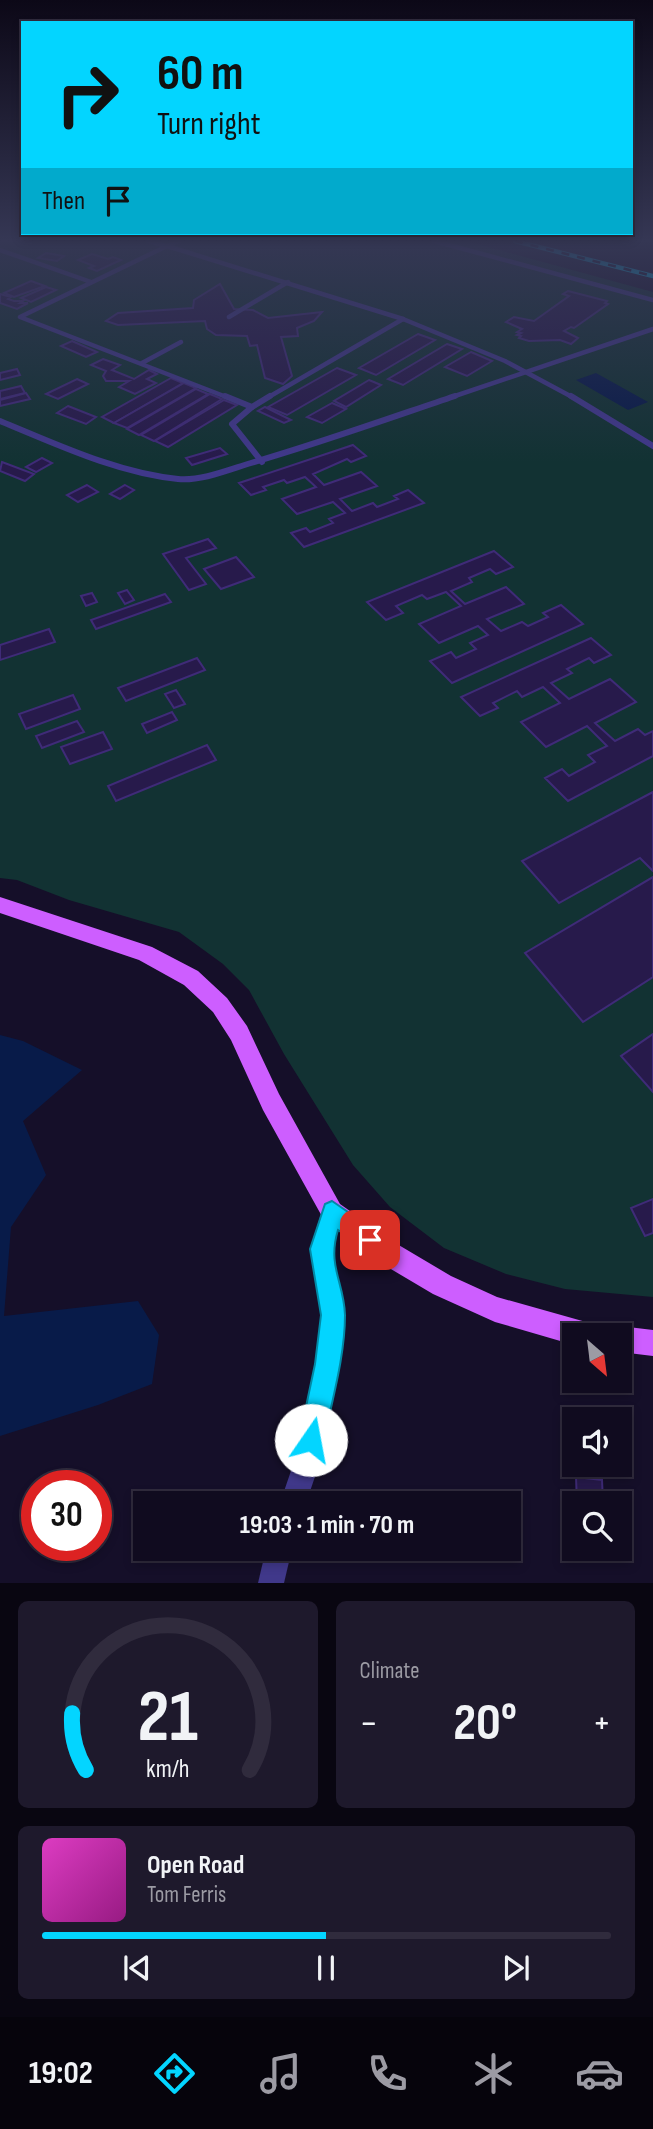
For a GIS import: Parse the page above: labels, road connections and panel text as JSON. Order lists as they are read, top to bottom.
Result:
{
  "north": "bottom right",
  "page": {
    "turn": ["60 m", "Turn right"],
    "then": "Then",
    "limit": "30",
    "trip": "19:03 · 1 min · 70 m",
    "tile": "Climate",
    "heat": ["−", "20°", "+"],
    "song": ["Open Road", "Tom Ferris"],
    "tabs": "19:02",
    "gauge": ["21", "km/h"]
  }
}
